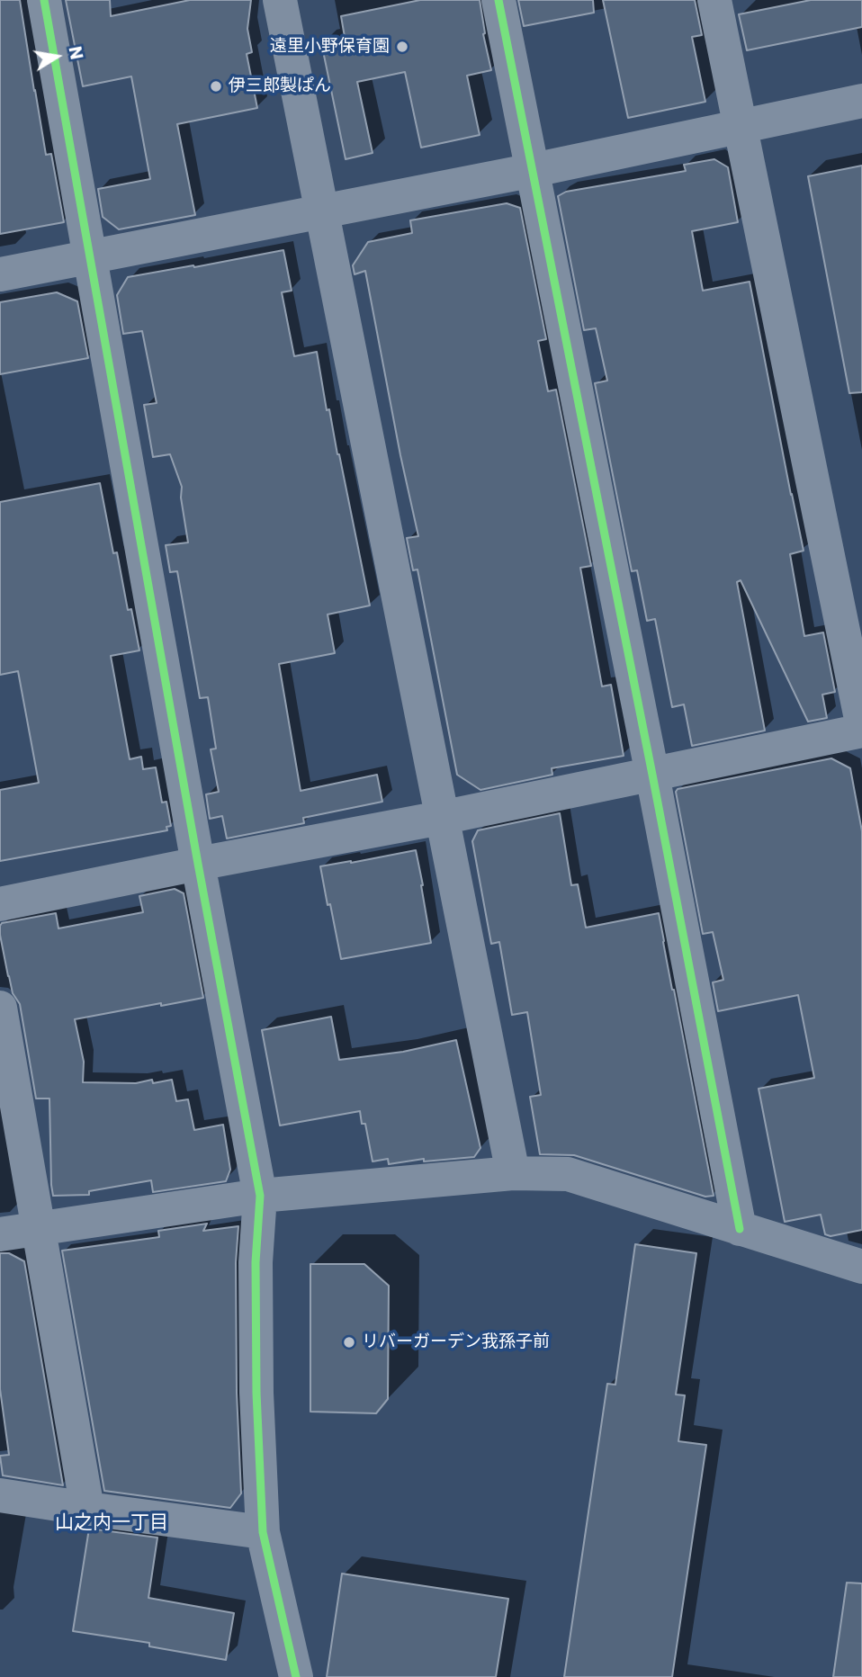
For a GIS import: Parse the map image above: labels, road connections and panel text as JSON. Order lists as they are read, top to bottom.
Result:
{
  "districts": ["山之内一丁目"],
  "places": ["遠里小野保育園", "伊三郎製ぱん", "リバーガーデン我孫子前"],
  "north": "right"
}
